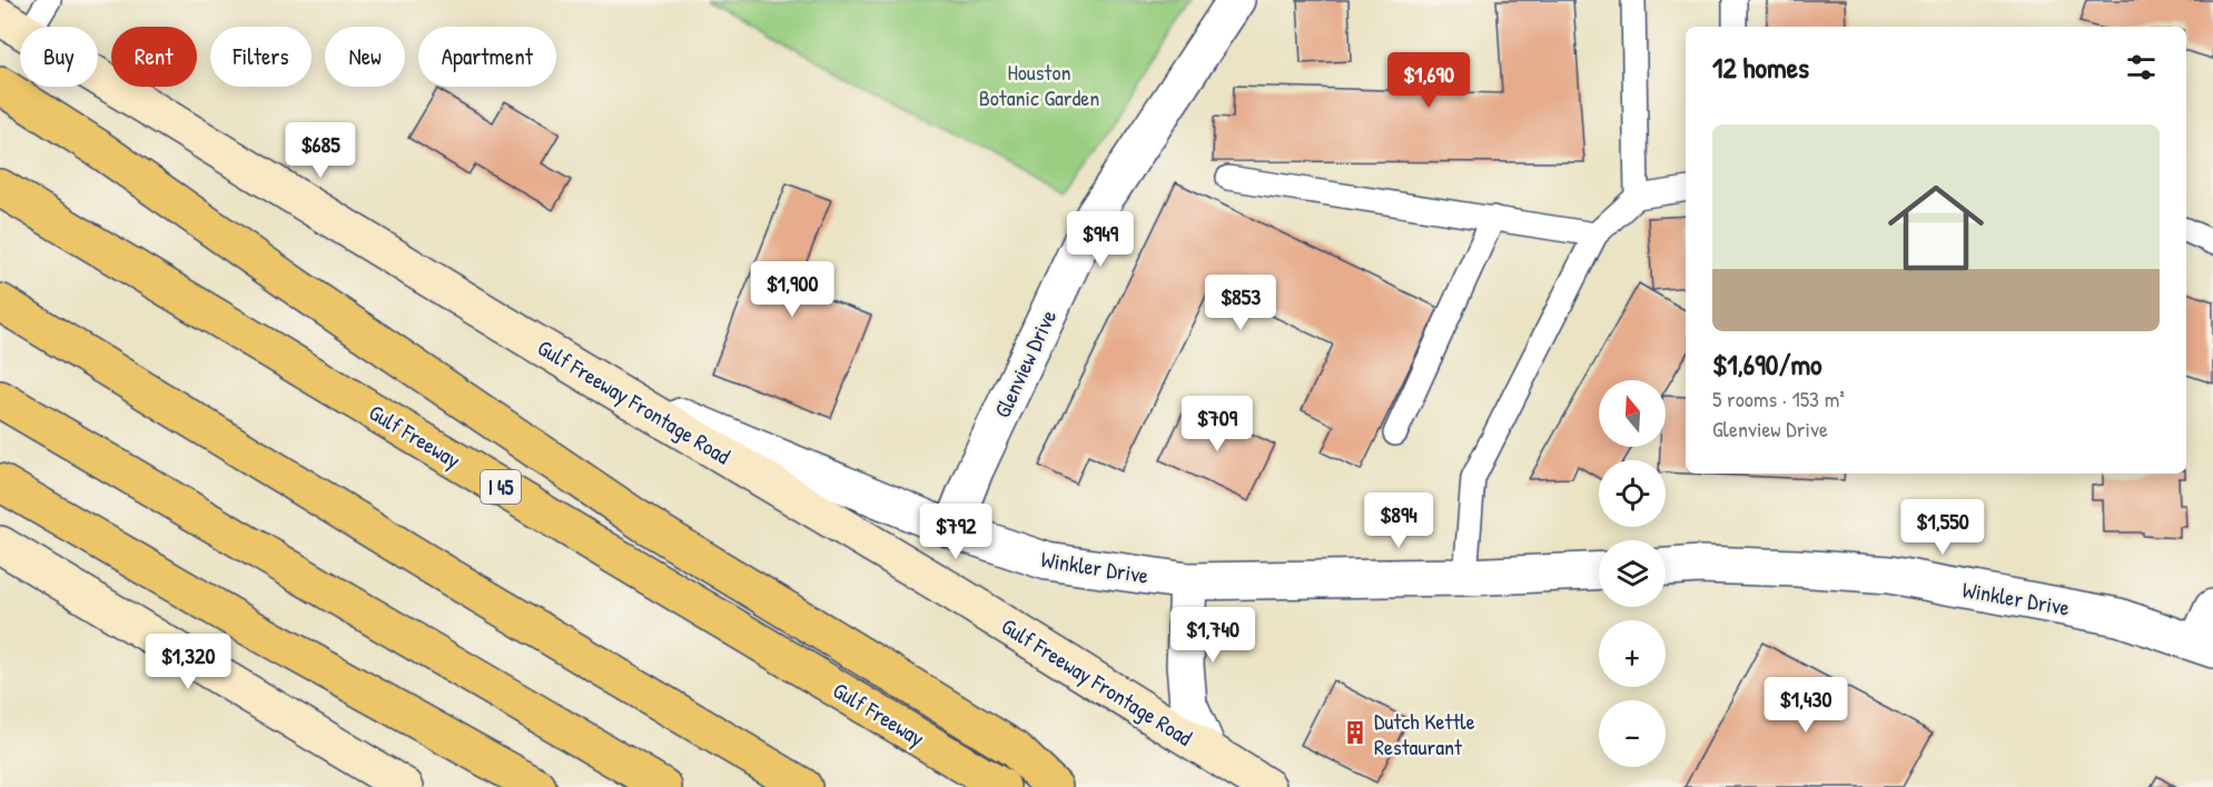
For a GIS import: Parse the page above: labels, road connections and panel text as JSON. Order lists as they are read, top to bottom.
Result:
{
  "streets": {
    "highway": ["Gulf Freeway", "I 45"],
    "main road": ["Gulf Freeway Frontage Road"],
    "street": ["Glenview Drive", "Winkler Drive"]
  },
  "crossings": [
    ["Glenview Drive", "Winkler Drive"],
    ["Gulf Freeway Frontage Road", "Winkler Drive"]
  ],
  "parks": ["Houston Botanic Garden"],
  "places": {
    "building": ["Dutch Kettle Restaurant"]
  },
  "north": "top",
  "page": {
    "chip": [
      "Buy",
      "Rent",
      "Filters",
      "New",
      "Apartment"
    ],
    "heading": "12 homes",
    "price": [
      "$1,690",
      "$685",
      "$949",
      "$1,900",
      "$853",
      "$709",
      "$894",
      "$1,550",
      "$792",
      "$1,740",
      "$1,320",
      "$1,430"
    ],
    "list": [
      {
        "name": "$1,690/mo",
        "note": "5 rooms · 153 m² · Glenview Drive"
      }
    ],
    "map_buttons": ["+", "−"]
  }
}
